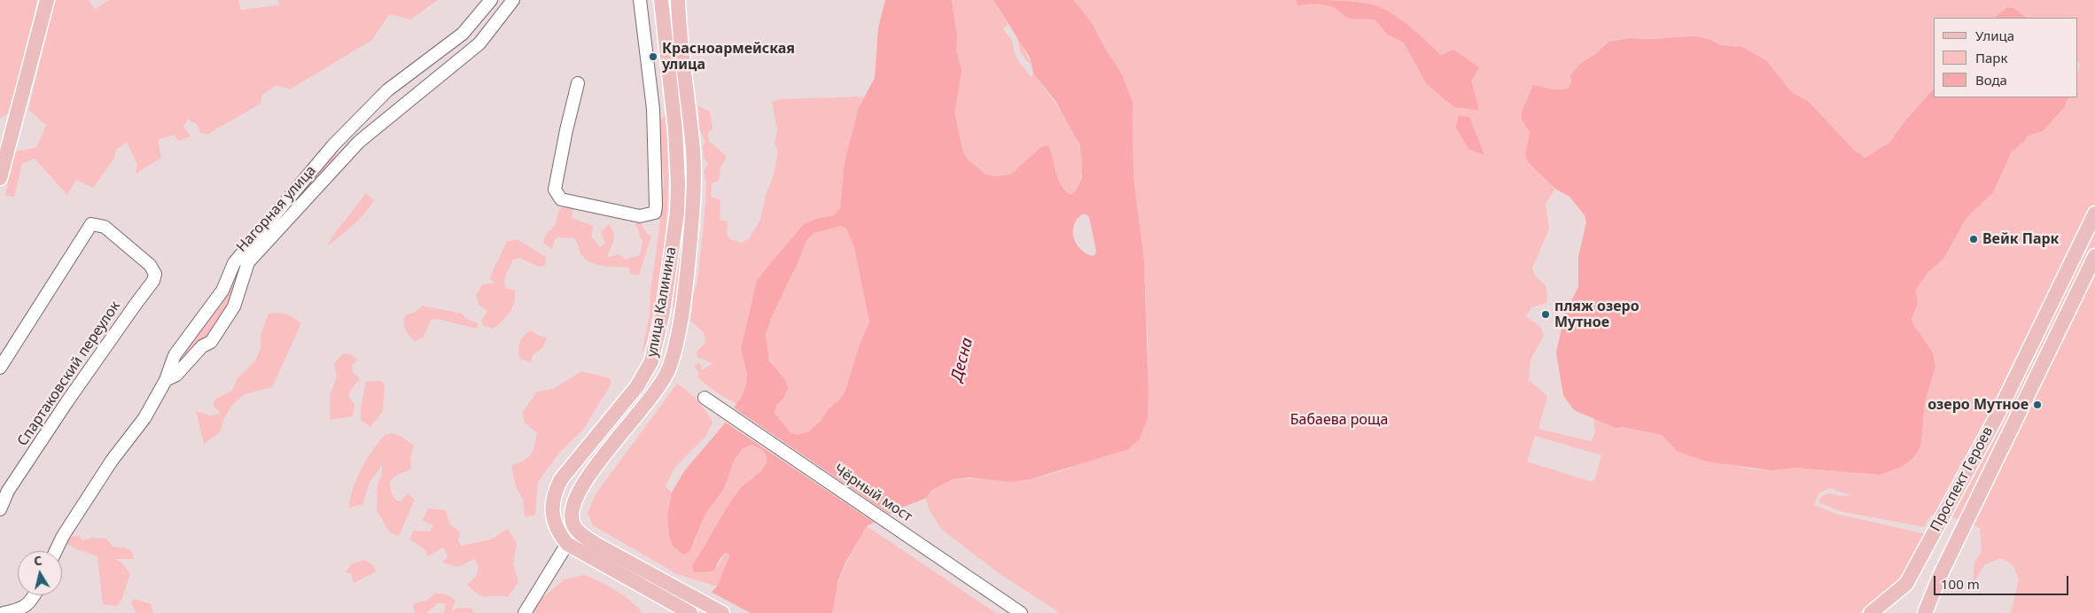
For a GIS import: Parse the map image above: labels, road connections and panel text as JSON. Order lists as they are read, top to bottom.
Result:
{
  "streets": {
    "main road": ["улица Калинина", "Проспект Героев"],
    "street": ["Нагорная улица", "Спартаковский переулок", "Чёрный мост"]
  },
  "water": ["Десна"],
  "parks": ["Бабаева роща"],
  "places": [
    "Красноармейская улица",
    "Вейк Парк",
    "пляж озеро Мутное",
    "озеро Мутное"
  ],
  "legend": ["Улица", "Парк", "Вода"],
  "scale_bar": "100 m",
  "north": "top"
}
